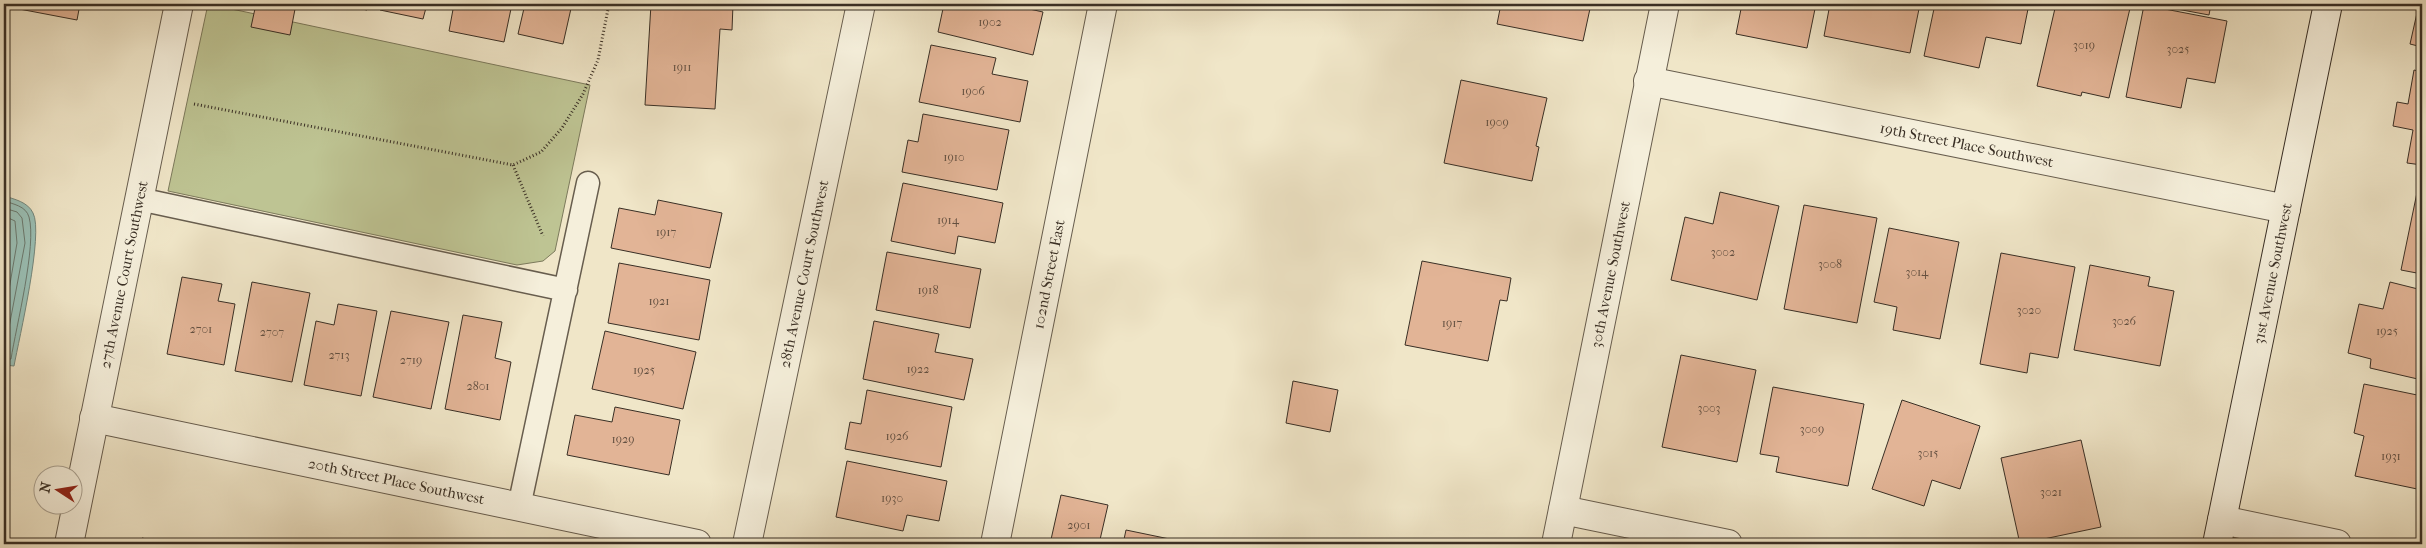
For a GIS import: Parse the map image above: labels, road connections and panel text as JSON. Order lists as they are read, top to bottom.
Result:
{
  "streets": {
    "street": [
      "19th Street Place Southwest",
      "27th Avenue Court Southwest",
      "28th Avenue Court Southwest",
      "102nd Street East",
      "30th Avenue Southwest",
      "31st Avenue Southwest",
      "20th Street Place Southwest"
    ]
  },
  "crossings": [
    ["19th Street Place Southwest", "30th Avenue Southwest"],
    ["19th Street Place Southwest", "31st Avenue Southwest"],
    ["27th Avenue Court Southwest", "20th Street Place Southwest"]
  ],
  "house_numbers": [
    "1902",
    "3019",
    "3025",
    "1911",
    "1906",
    "1909",
    "1910",
    "1914",
    "1917",
    "3002",
    "3008",
    "3014",
    "1918",
    "1921",
    "3020",
    "3026",
    "1917",
    "2701",
    "1925",
    "2707",
    "2713",
    "2719",
    "1922",
    "1925",
    "2801",
    "3003",
    "3009",
    "1926",
    "1929",
    "3015",
    "1931",
    "3021",
    "1930",
    "2901"
  ],
  "north": "left"
}
